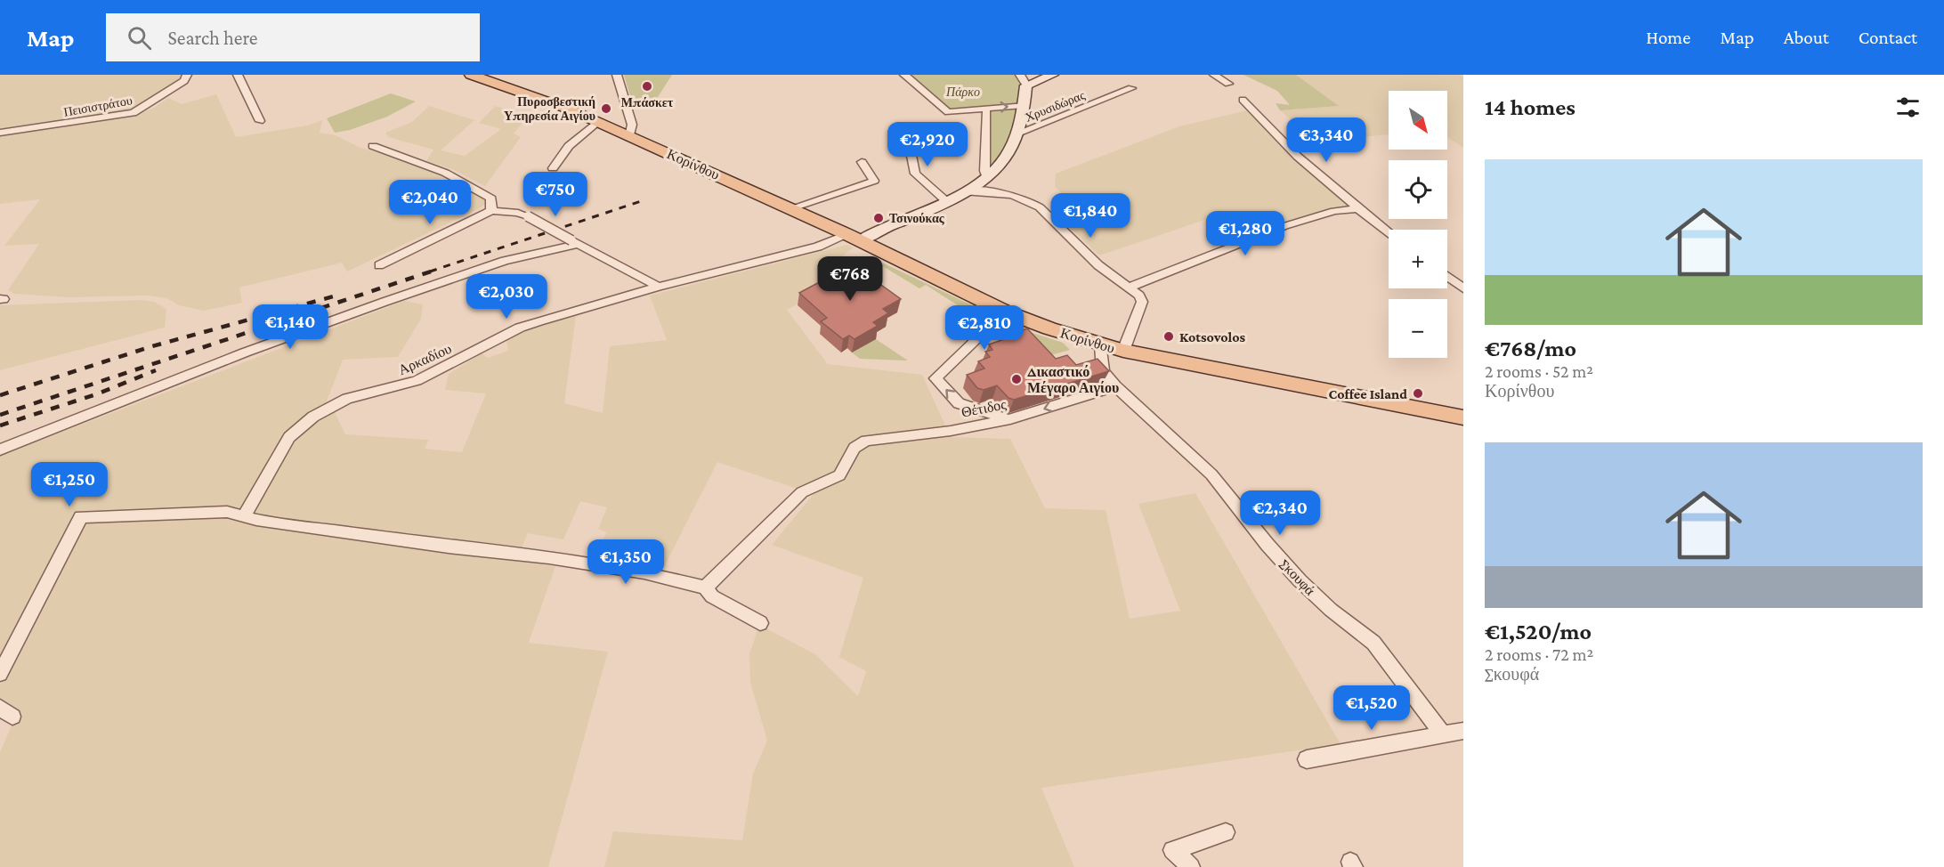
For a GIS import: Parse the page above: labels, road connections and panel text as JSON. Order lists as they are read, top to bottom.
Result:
{
  "streets": {
    "main road": ["Κορίνθου"],
    "street": [
      "Πεισιστράτου",
      "Χρυσιδώρας",
      "Αρκαδίου",
      "Θέτιδος",
      "Σκουφά"
    ]
  },
  "crossings": [
    ["Κορίνθου", "Αρκαδίου"],
    ["Κορίνθου", "Σκουφά"],
    ["Θέτιδος", "Σκουφά"]
  ],
  "parks": ["Πάρκο"],
  "places": [
    "Μπάσκετ",
    "Πυροσβεστική Υπηρεσία Αιγίου",
    "Τσινούκας",
    "Kotsovolos",
    "Δικαστικό Μέγαρο Αιγίου",
    "Coffee Island"
  ],
  "north": "bottom right",
  "page": {
    "header": "Map",
    "search": "Search here",
    "nav": [
      "Home",
      "Map",
      "About",
      "Contact"
    ],
    "heading": "14 homes",
    "map_buttons": ["+", "−"],
    "price": [
      "€3,340",
      "€2,920",
      "€750",
      "€2,040",
      "€1,840",
      "€1,280",
      "€768",
      "€2,030",
      "€1,140",
      "€2,810",
      "€1,250",
      "€2,340",
      "€1,350",
      "€1,520"
    ],
    "list": [
      {
        "name": "€768/mo",
        "note": "2 rooms · 52 m² · Κορίνθου"
      },
      {
        "name": "€1,520/mo",
        "note": "2 rooms · 72 m² · Σκουφά"
      }
    ]
  }
}
